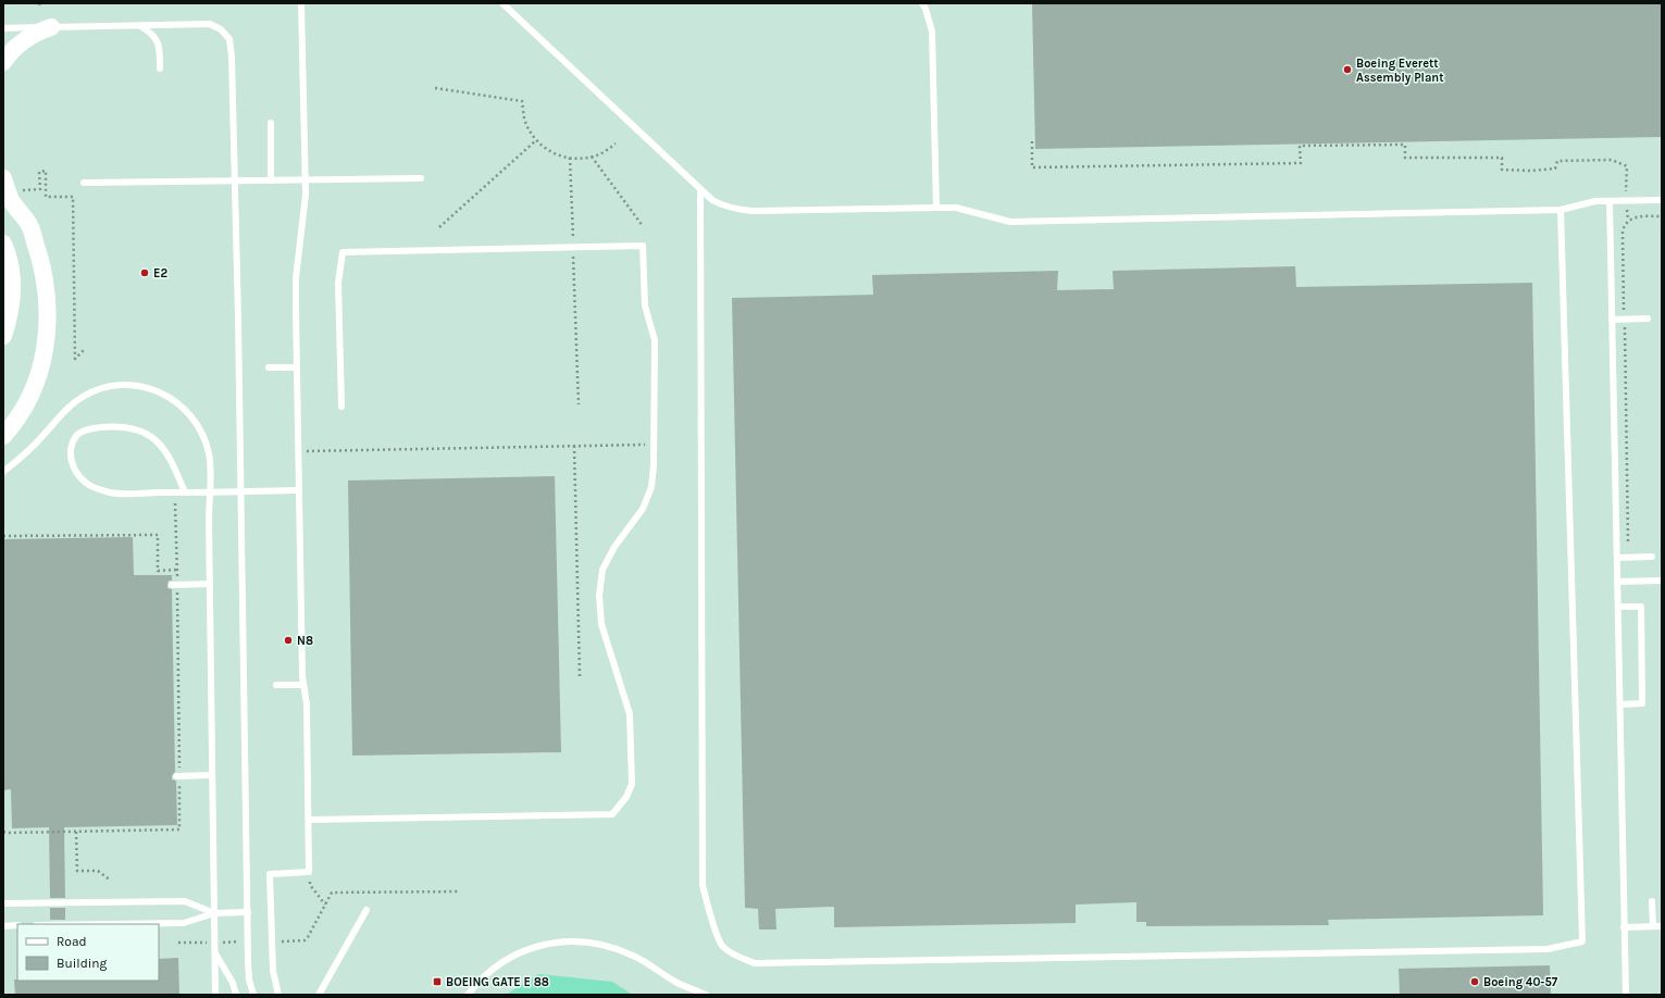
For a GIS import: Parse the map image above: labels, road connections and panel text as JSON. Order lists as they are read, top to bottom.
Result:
{
  "places": {
    "other": [
      "Boeing Everett Assembly Plant",
      "E2",
      "N8",
      "Boeing 40-57"
    ],
    "transit": ["BOEING GATE E 88"]
  },
  "legend": ["Road", "Building"]
}
